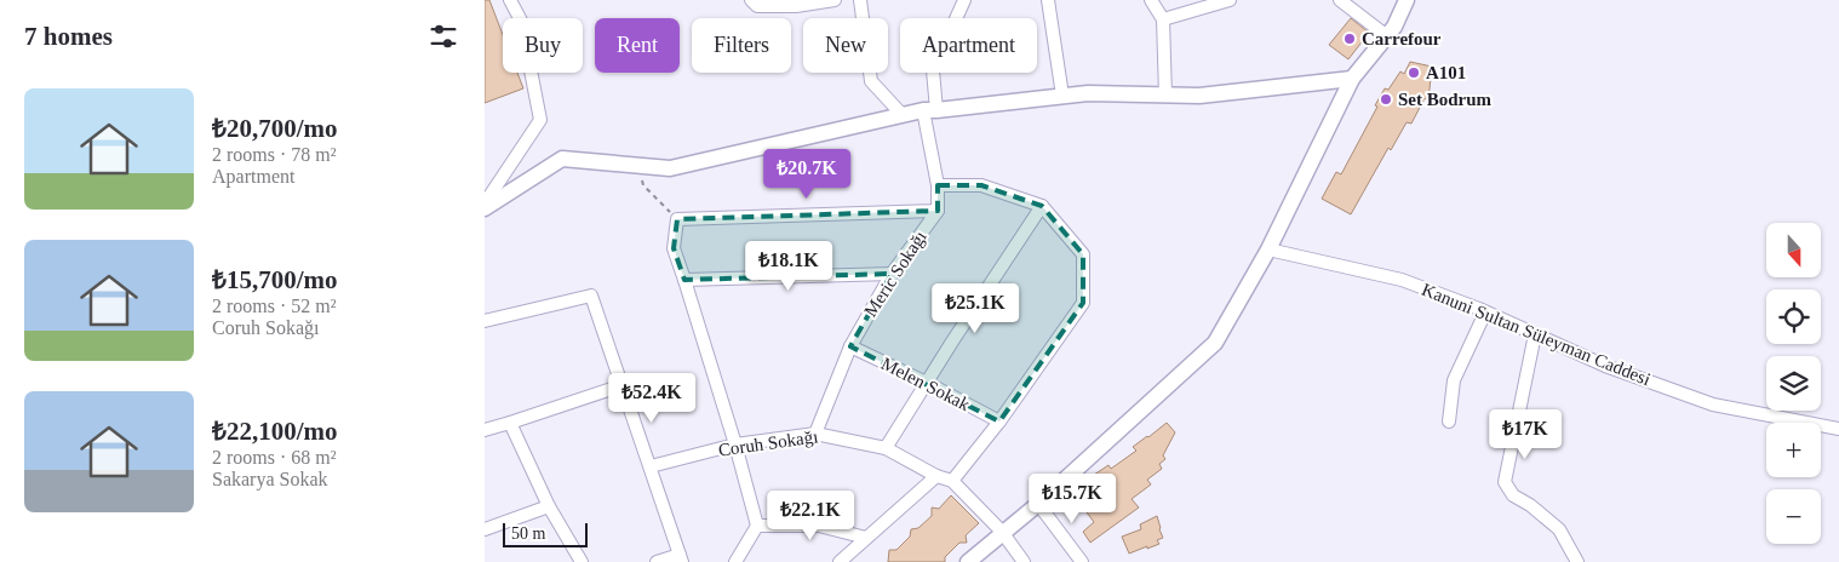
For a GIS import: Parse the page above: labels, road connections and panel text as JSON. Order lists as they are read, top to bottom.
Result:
{
  "streets": {
    "street": [
      "Meric Sokağı",
      "Kanuni Sultan Süleyman Caddesi",
      "Melen Sokak",
      "Coruh Sokağı"
    ]
  },
  "crossings": [
    ["Meric Sokağı", "Melen Sokak"],
    ["Meric Sokağı", "Coruh Sokağı"]
  ],
  "places": ["Carrefour", "A101", "Set Bodrum"],
  "scale_bar": "50 m",
  "north": "bottom",
  "page": {
    "heading": "7 homes",
    "chip": [
      "Buy",
      "Rent",
      "Filters",
      "New",
      "Apartment"
    ],
    "list": [
      {
        "name": "₺20,700/mo",
        "note": "2 rooms · 78 m² · Apartment"
      },
      {
        "name": "₺15,700/mo",
        "note": "2 rooms · 52 m² · Coruh Sokağı"
      },
      {
        "name": "₺22,100/mo",
        "note": "2 rooms · 68 m² · Sakarya Sokak"
      }
    ],
    "price": [
      "₺20.7K",
      "₺18.1K",
      "₺25.1K",
      "₺52.4K",
      "₺17K",
      "₺15.7K",
      "₺22.1K"
    ],
    "map_buttons": ["+", "−"],
    "scale": "50 m"
  }
}
